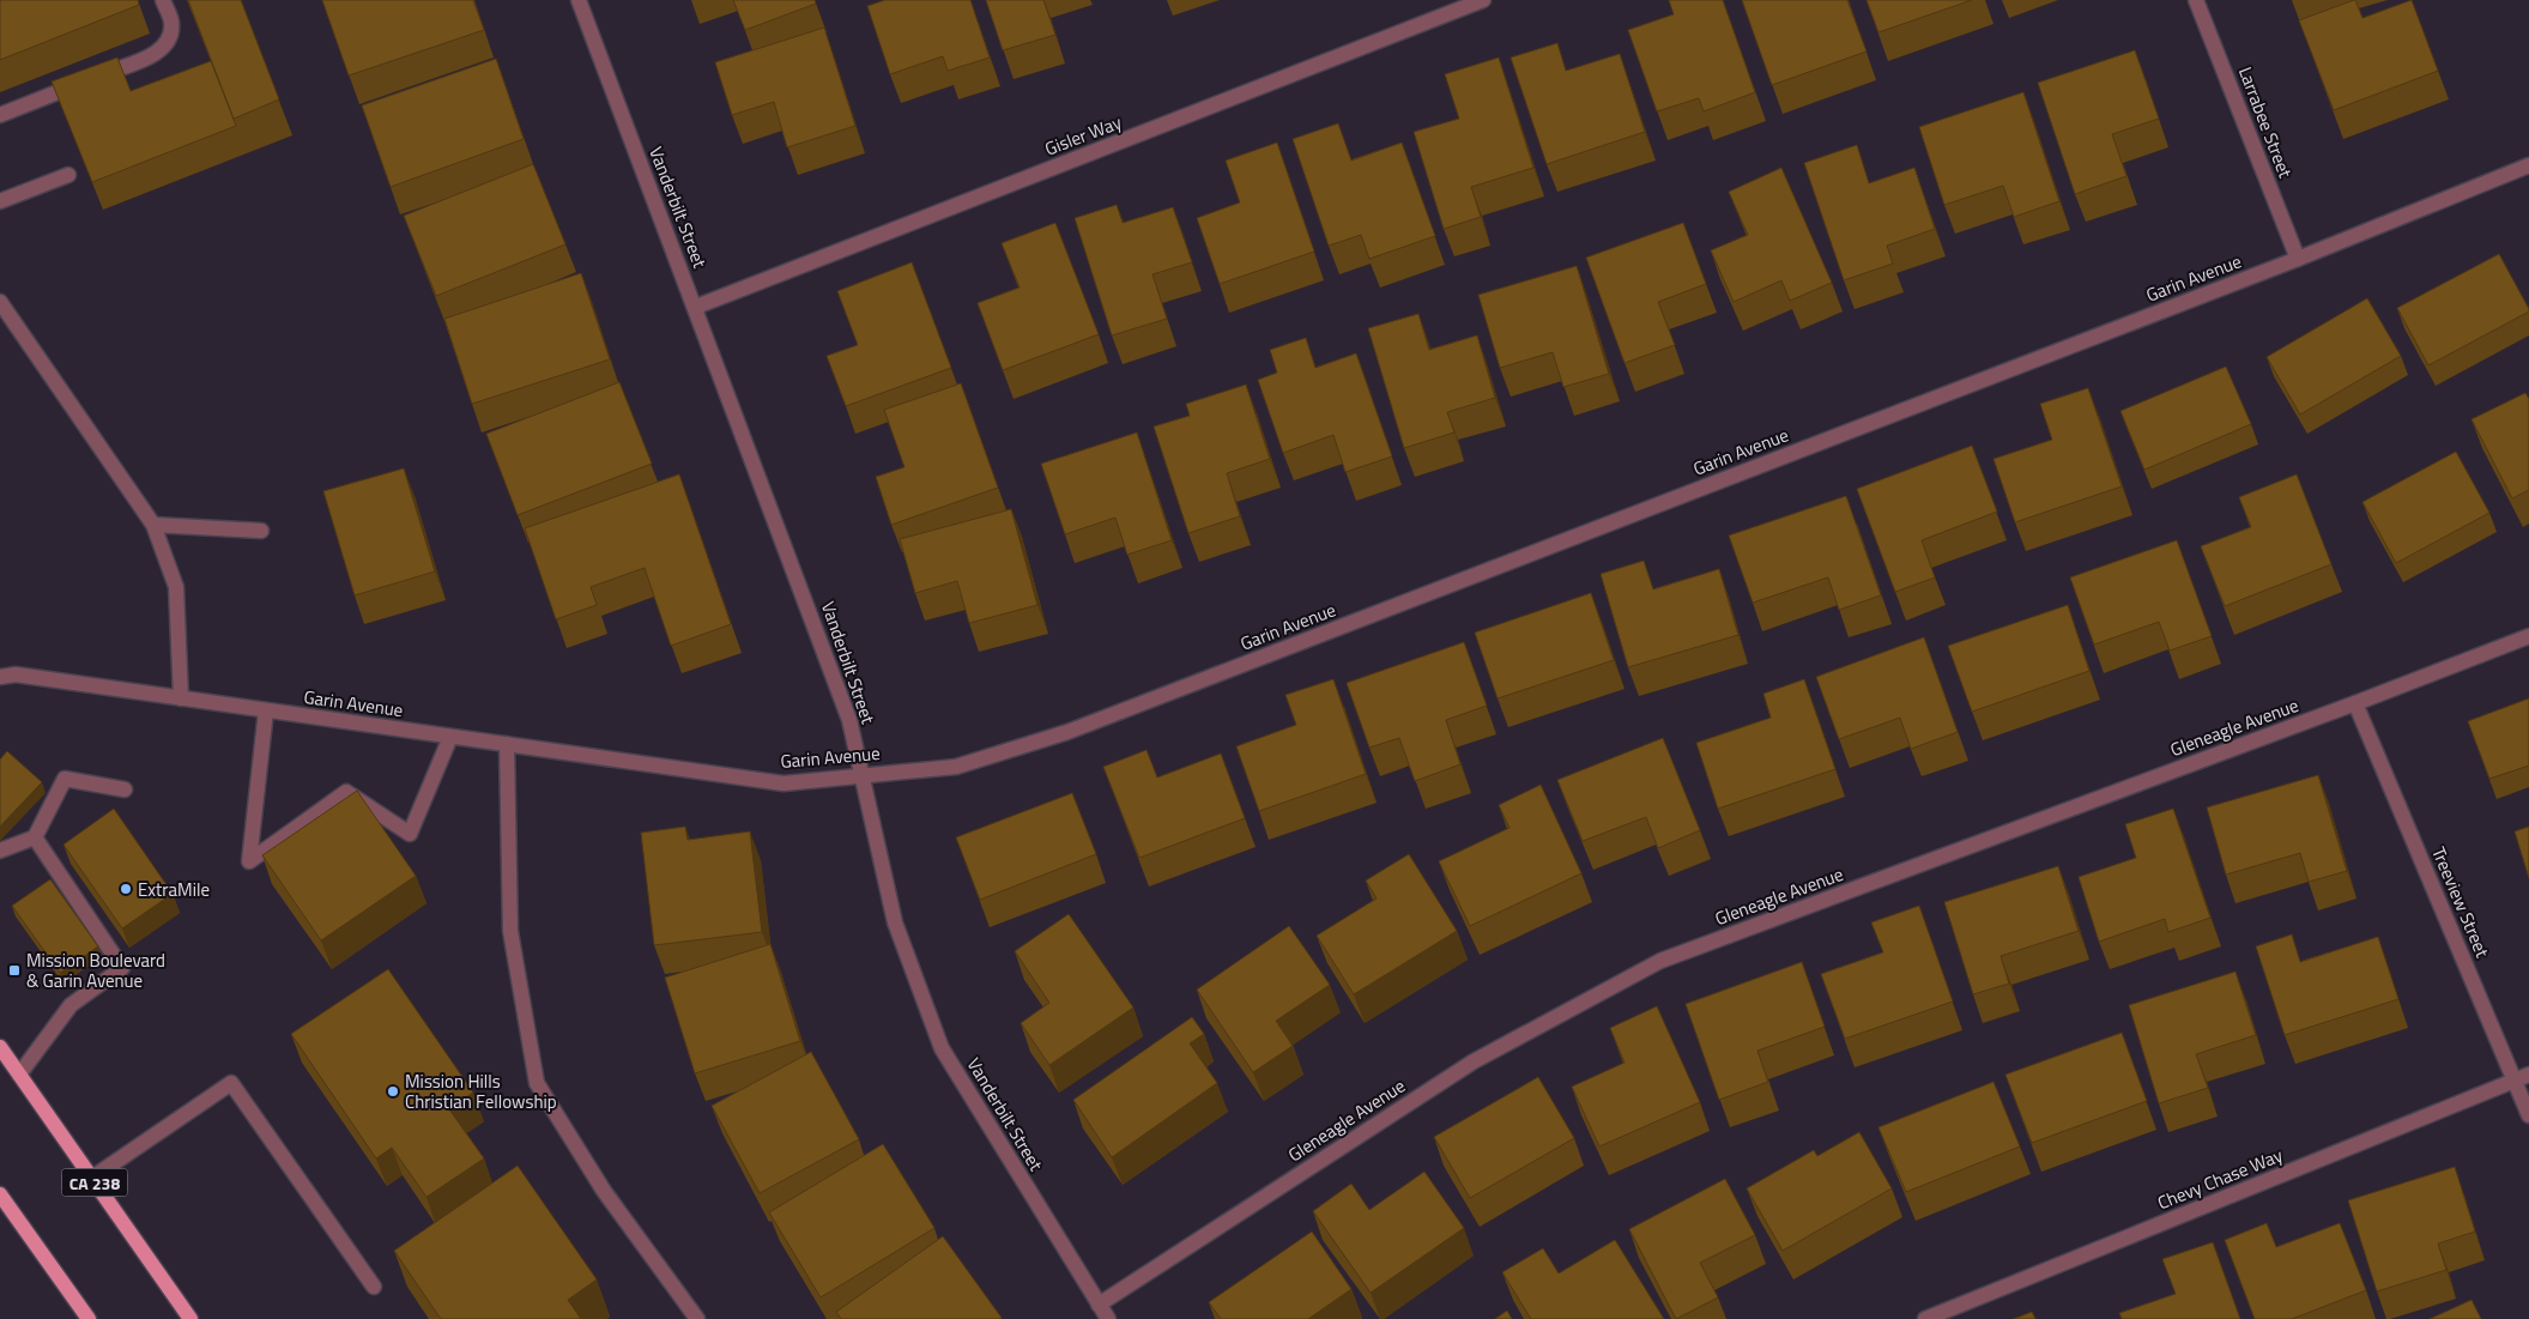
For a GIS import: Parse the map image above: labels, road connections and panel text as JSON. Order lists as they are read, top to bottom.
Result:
{
  "streets": {
    "main road": ["CA 238"],
    "street": [
      "Larrabee Street",
      "Gisler Way",
      "Vanderbilt Street",
      "Garin Avenue",
      "Gleneagle Avenue",
      "Treeview Street",
      "Chevy Chase Way"
    ]
  },
  "crossings": [
    ["Larrabee Street", "Garin Avenue"],
    ["Gisler Way", "Vanderbilt Street"],
    ["Vanderbilt Street", "Garin Avenue"],
    ["Vanderbilt Street", "Gleneagle Avenue"],
    ["Gleneagle Avenue", "Treeview Street"],
    ["Treeview Street", "Chevy Chase Way"]
  ],
  "places": {
    "other": ["ExtraMile", "Mission Hills Christian Fellowship"],
    "transit": ["Mission Boulevard & Garin Avenue"]
  }
}
